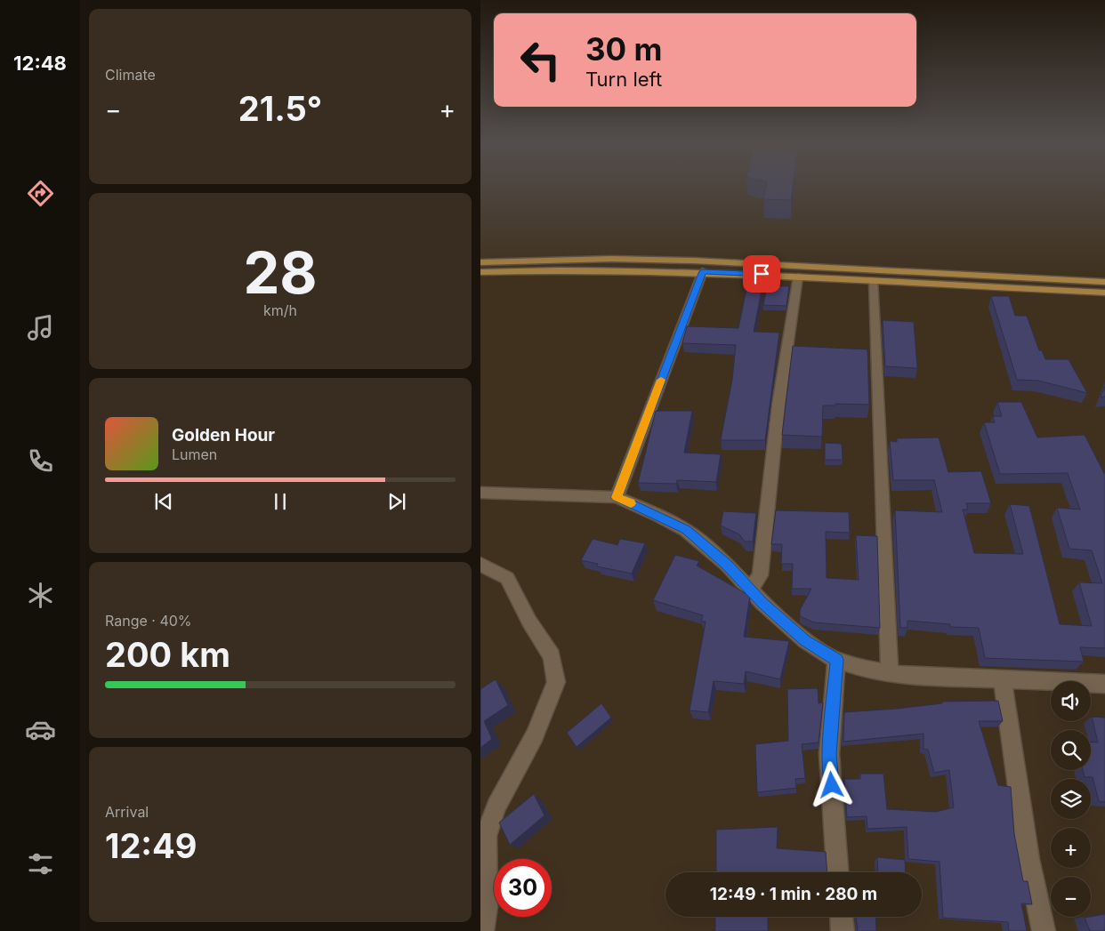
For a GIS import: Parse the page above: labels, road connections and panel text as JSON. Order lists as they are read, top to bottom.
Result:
{
  "page": {
    "tabs": "12:48",
    "tile": [
      "Climate",
      ["28", "km/h"],
      ["Range · 40%", "200 km"],
      ["Arrival", "12:49"]
    ],
    "turn": ["30 m", "Turn left"],
    "heat": ["−", "21.5°", "+"],
    "song": ["Golden Hour", "Lumen"],
    "map_buttons": ["+", "−"],
    "limit": "30",
    "trip": "12:49 · 1 min · 280 m"
  }
}
